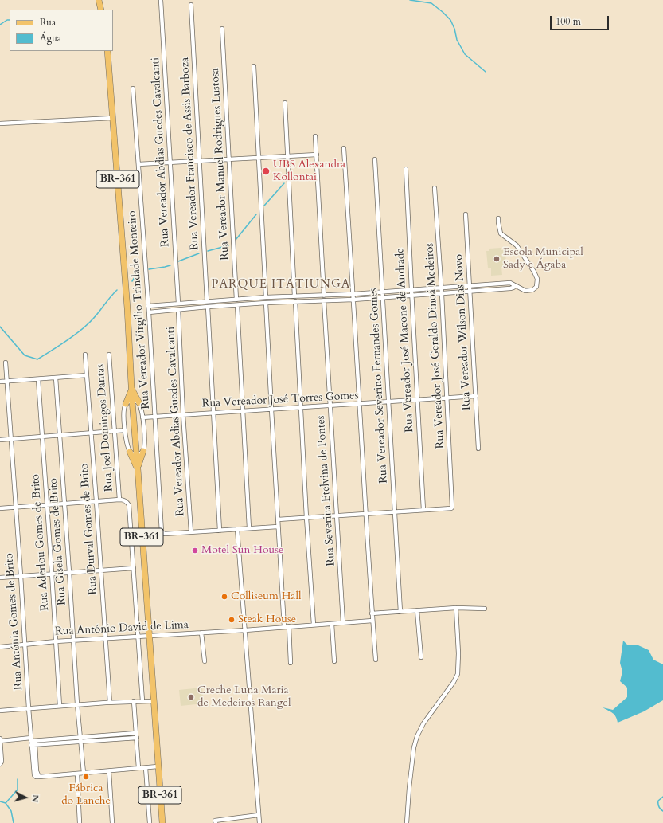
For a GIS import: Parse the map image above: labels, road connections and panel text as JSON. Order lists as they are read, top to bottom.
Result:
{
  "streets": {
    "main road": ["BR-361"],
    "street": [
      "Rua Vereador Abdias Guedes Cavalcanti",
      "Rua Vereador Francisco de Assis Barboza",
      "Rua Vereador Manuel Rodrigues Lustosa",
      "Rua Vereador Virgílio Trindade Monteiro",
      "Rua Vereador Wilson Dias Novo",
      "Rua Vereador José Macone de Andrade",
      "Rua Vereador José Geraldo Dinoá Medeiros",
      "Rua Vereador Severino Fernandes Gomes",
      "Rua Vereador José Torres Gomes",
      "Rua Joel Domingos Dantas",
      "Rua Severina Etelvina de Pontes",
      "Rua Durval Gomes de Brito",
      "Rua Gisela Gomes de Brito",
      "Rua Aderlou Gomes de Brito",
      "Rua Antónia Gomes de Brito",
      "Rua António David de Lima"
    ]
  },
  "crossings": [
    ["Rua Vereador Abdias Guedes Cavalcanti", "Rua Vereador Virgílio Trindade Monteiro"],
    ["Rua Vereador Abdias Guedes Cavalcanti", "Rua Vereador José Torres Gomes"],
    ["BR-361", "Rua António David de Lima"],
    ["Rua Vereador Virgílio Trindade Monteiro", "Rua Vereador José Torres Gomes"],
    ["Rua Vereador Wilson Dias Novo", "Rua Vereador José Torres Gomes"],
    ["Rua Vereador José Macone de Andrade", "Rua Vereador José Geraldo Dinoá Medeiros"],
    ["Rua Vereador José Macone de Andrade", "Rua Vereador José Torres Gomes"],
    ["Rua Vereador José Geraldo Dinoá Medeiros", "Rua Vereador José Torres Gomes"],
    ["Rua Vereador Severino Fernandes Gomes", "Rua Vereador José Torres Gomes"],
    ["Rua Vereador José Torres Gomes", "Rua Severina Etelvina de Pontes"],
    ["Rua Severina Etelvina de Pontes", "Rua António David de Lima"],
    ["Rua Durval Gomes de Brito", "Rua António David de Lima"],
    ["Rua Gisela Gomes de Brito", "Rua António David de Lima"],
    ["Rua Aderlou Gomes de Brito", "Rua António David de Lima"],
    ["Rua Antónia Gomes de Brito", "Rua António David de Lima"]
  ],
  "districts": ["PARQUE ITATIUNGA"],
  "places": [
    "UBS Alexandra Kollontai",
    "Escola Municipal Sady e Ágaba",
    "Motel Sun House",
    "Colliseum Hall",
    "Steak House",
    "Creche Luna Maria de Medeiros Rangel",
    "Fábrica do Lanche"
  ],
  "legend": ["Rua", "Água"],
  "scale_bar": "100 m",
  "north": "right"
}
